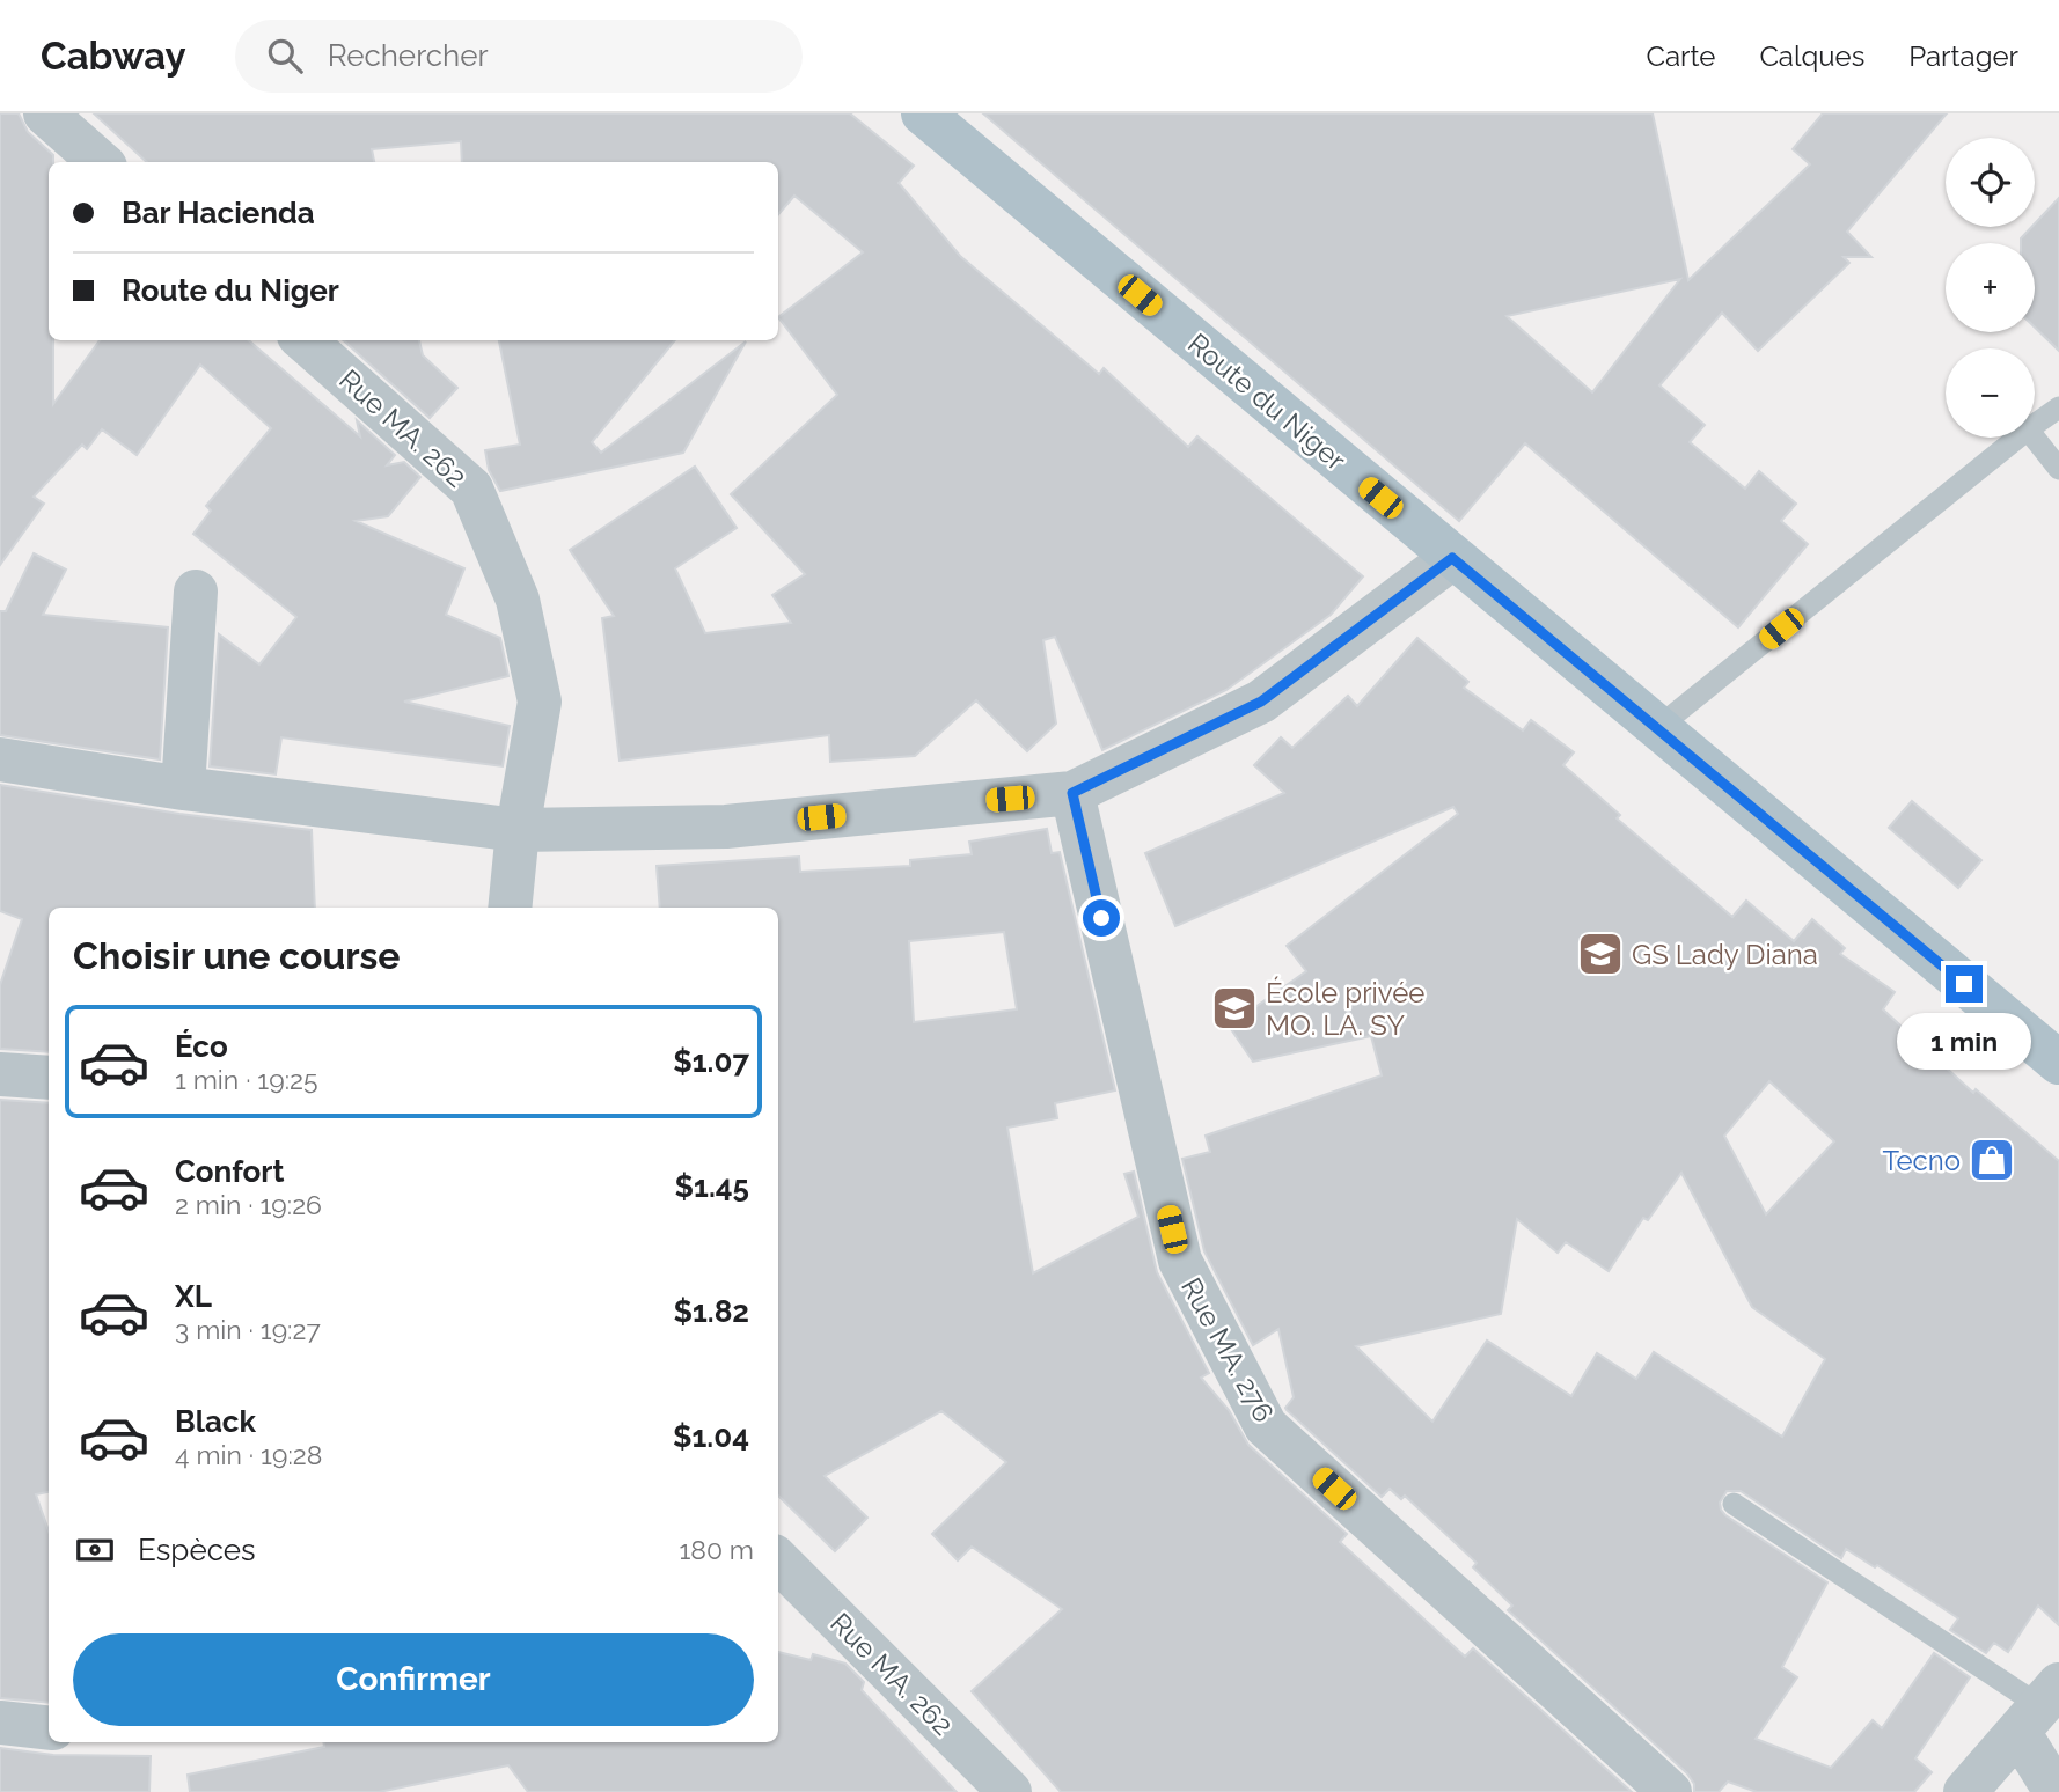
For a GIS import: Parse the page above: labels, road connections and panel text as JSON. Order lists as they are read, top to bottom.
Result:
{
  "streets": {
    "main road": ["Route du Niger"],
    "street": ["Rue MA. 262", "Rue MA. 276"]
  },
  "places": {
    "school or university": ["GS Lady Diana", "École privée MO. LA. SY"],
    "shop": ["Tecno"]
  },
  "page": {
    "header": "Cabway",
    "search": "Rechercher",
    "nav": ["Carte", "Calques", "Partager"],
    "map_buttons": ["+", "−"],
    "banner": ["Bar Hacienda", "Route du Niger"],
    "heading": "Choisir une course",
    "list": [
      {
        "name": "Éco",
        "note": "1 min · 19:25",
        "value": "$1.07"
      },
      {
        "name": "Confort",
        "note": "2 min · 19:26",
        "value": "$1.45"
      },
      {
        "name": "XL",
        "note": "3 min · 19:27",
        "value": "$1.82"
      },
      {
        "name": "Black",
        "note": "4 min · 19:28",
        "value": "$1.04"
      }
    ],
    "bubble": "1 min",
    "pay": ["Espèces", "180 m"],
    "buttons": "Confirmer"
  }
}
